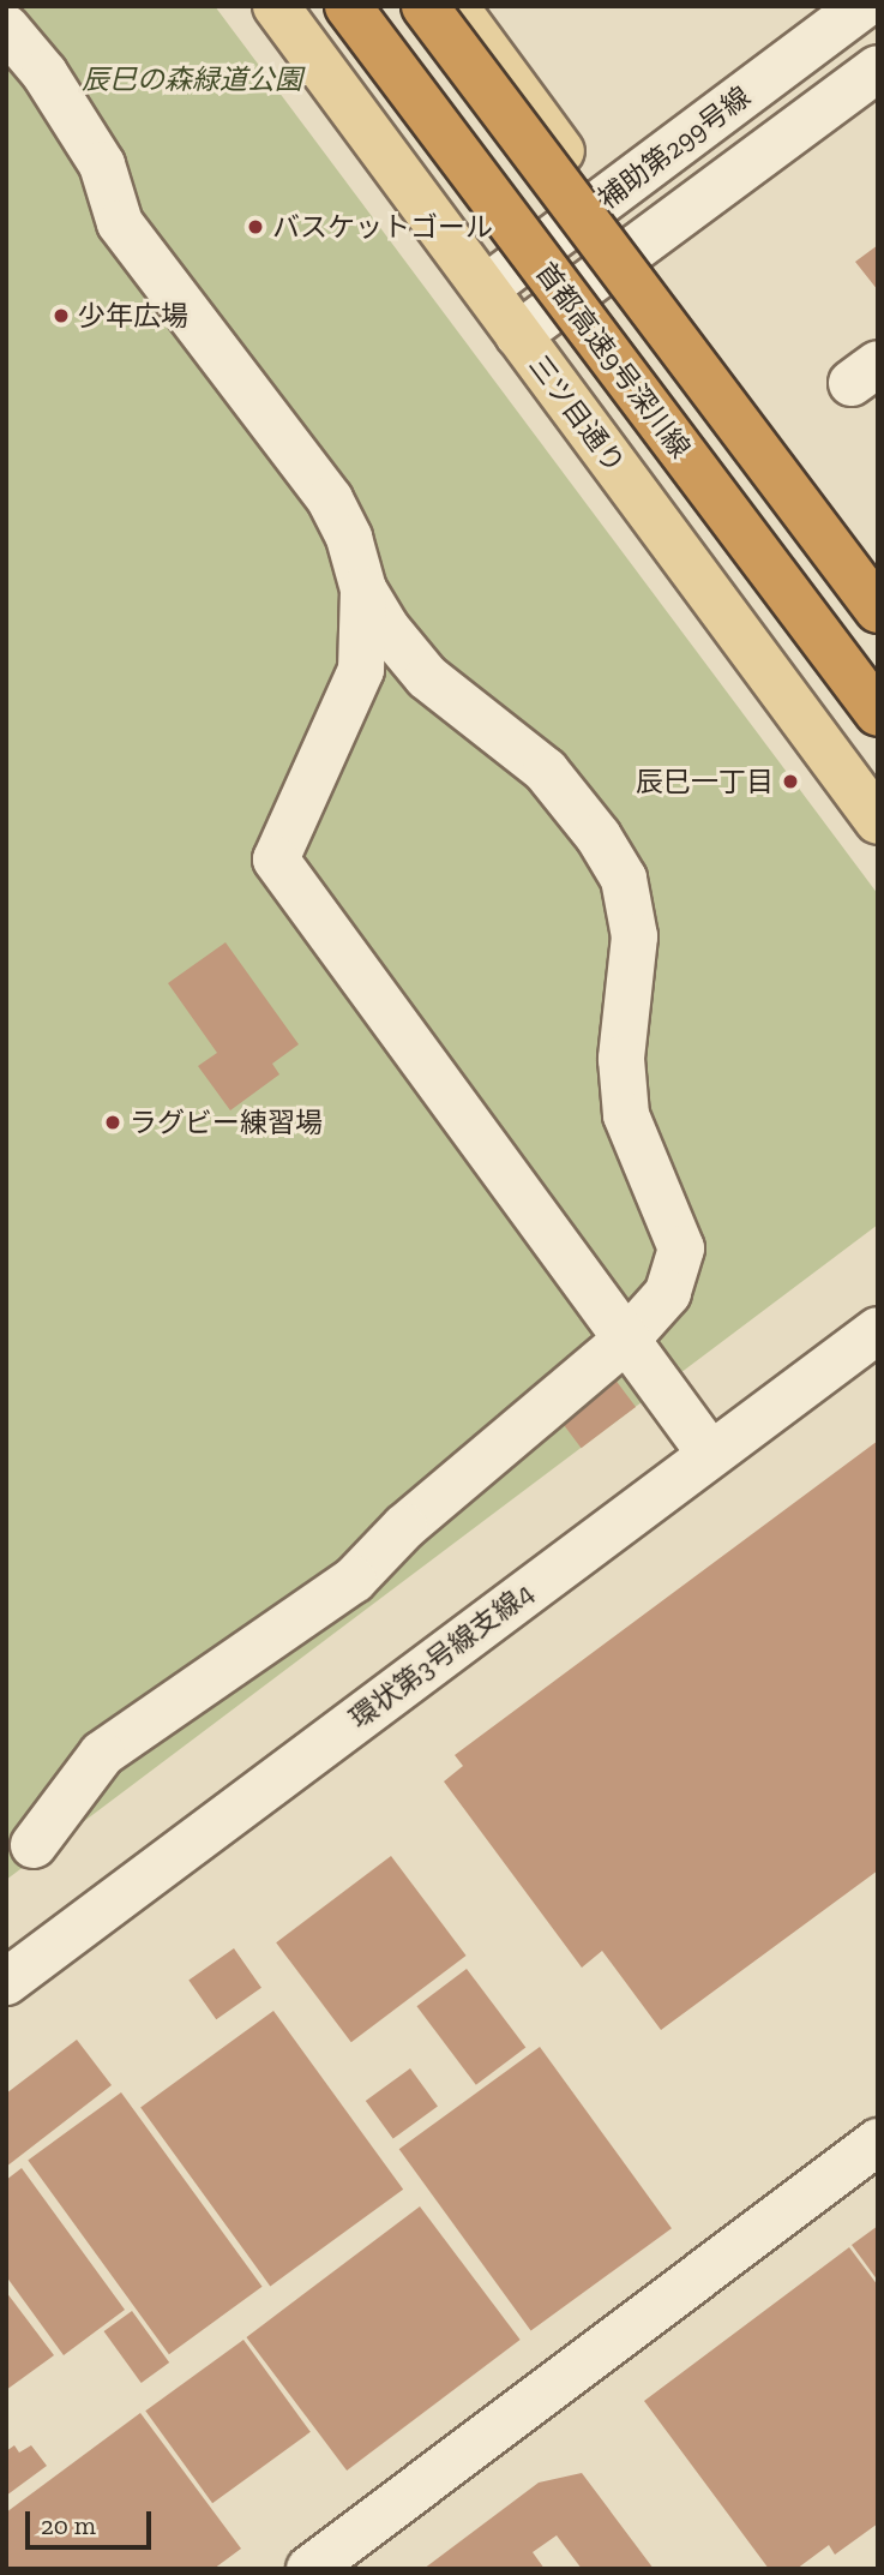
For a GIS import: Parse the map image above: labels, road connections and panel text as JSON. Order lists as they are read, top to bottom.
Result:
{
  "streets": {
    "highway": ["首都高速9号深川線"],
    "main road": ["三ツ目通り"],
    "street": ["補助第299号線", "環状第3号線支線4"]
  },
  "crossings": [
    ["補助第299号線", "三ツ目通り"]
  ],
  "parks": ["辰巳の森緑道公園"],
  "places": [
    "バスケットゴール",
    "少年広場",
    "辰巳一丁目",
    "ラグビー練習場"
  ],
  "scale_bar": "20 m"
}
